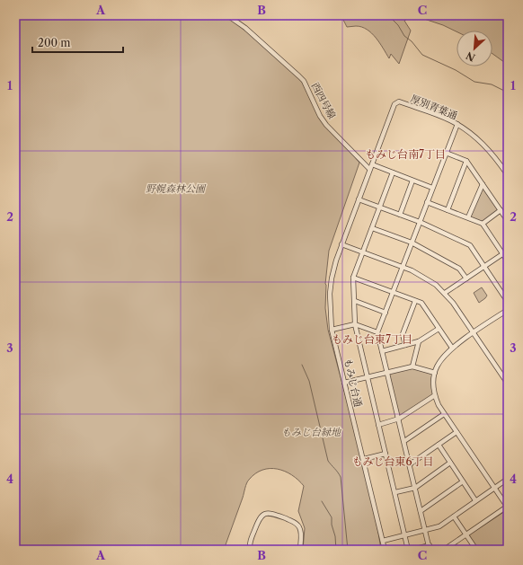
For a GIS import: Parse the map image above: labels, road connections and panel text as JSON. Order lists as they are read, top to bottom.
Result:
{
  "streets": {
    "street": ["西四号線", "厚別青葉通", "もみじ台通"]
  },
  "crossings": [
    ["西四号線", "もみじ台通"],
    ["厚別青葉通", "もみじ台通"]
  ],
  "districts": ["もみじ台南7丁目", "もみじ台東7丁目", "もみじ台東6丁目"],
  "parks": ["野幌森林公園", "もみじ台緑地"],
  "scale_bar": "200 m",
  "north": "bottom left",
  "grid": {
    "columns": ["A", "B", "C"],
    "rows": [
      "1",
      "2",
      "3",
      "4"
    ]
  }
}
